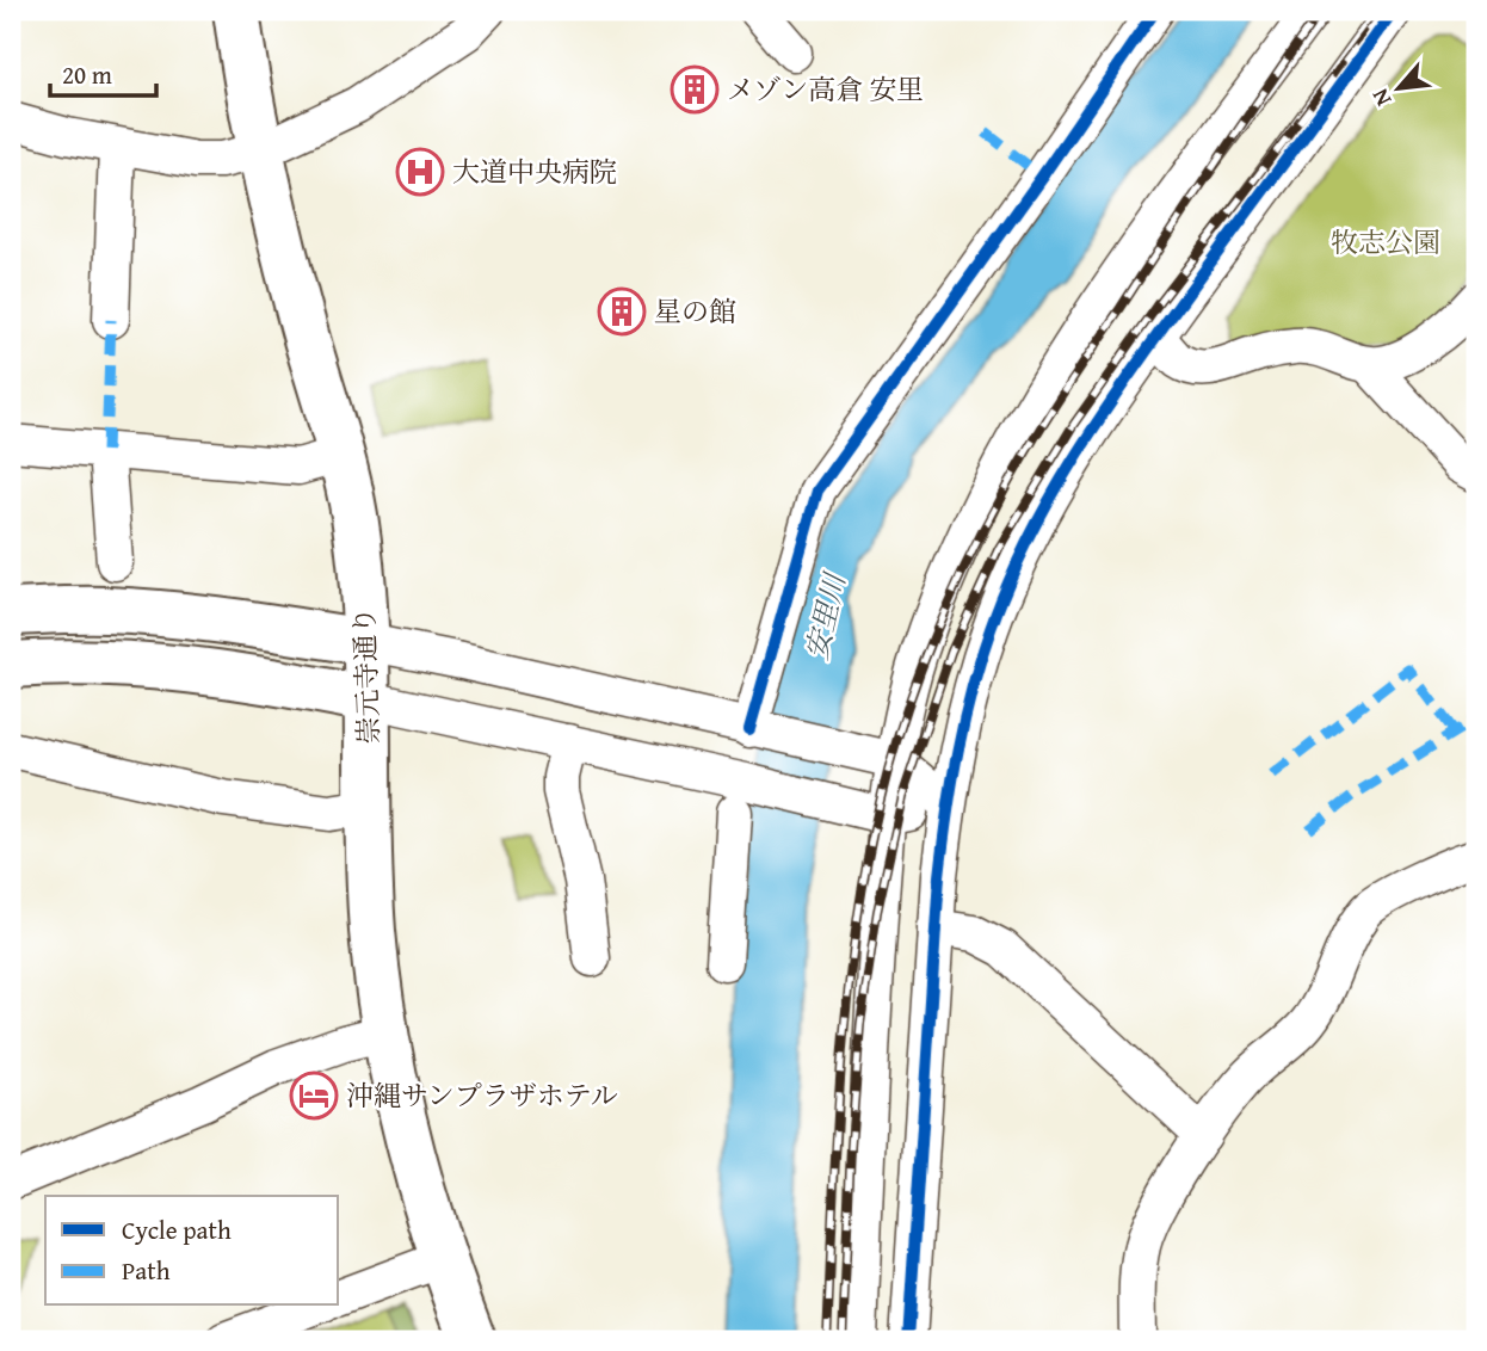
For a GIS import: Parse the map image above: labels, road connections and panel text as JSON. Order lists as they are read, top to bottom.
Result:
{
  "streets": {
    "main road": ["崇元寺通り"]
  },
  "water": ["安里川"],
  "parks": ["牧志公園"],
  "places": {
    "building": ["メゾン高倉 安里", "星の館"],
    "hospital": ["大道中央病院"],
    "hotel": ["沖縄サンプラザホテル"]
  },
  "legend": ["Cycle path", "Path"],
  "scale_bar": "20 m",
  "north": "bottom left"
}
